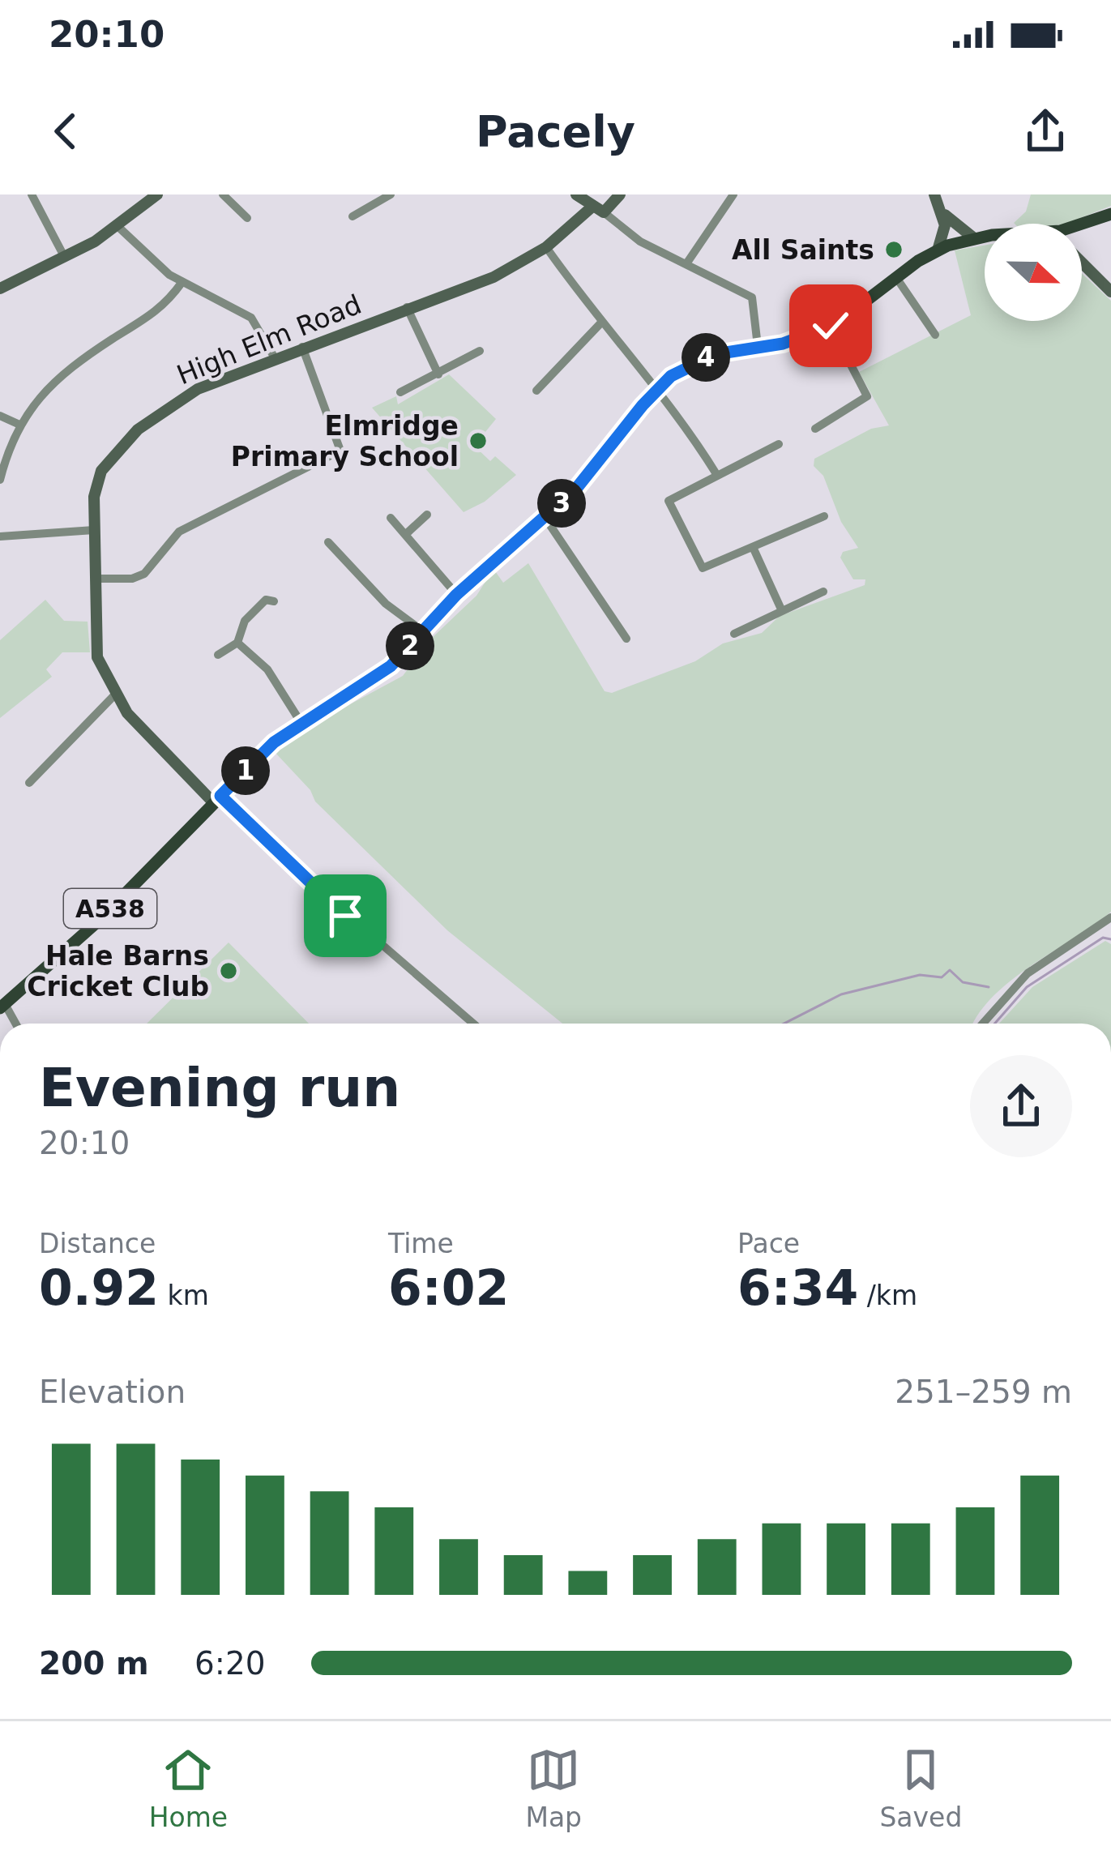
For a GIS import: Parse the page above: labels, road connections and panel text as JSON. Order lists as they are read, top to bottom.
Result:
{
  "streets": {
    "main road": ["A538"],
    "street": ["High Elm Road"]
  },
  "crossings": [
    ["High Elm Road", "A538"]
  ],
  "places": ["All Saints", "Elmridge Primary School", "Hale Barns Cricket Club"],
  "north": "right",
  "page": {
    "status": "20:10",
    "header": "Pacely",
    "pins": [
      "4",
      "3",
      "2",
      "1"
    ],
    "heading": ["Evening run", "20:10"],
    "stats": [
      ["Distance", "0.92 km"],
      ["Time", "6:02"],
      ["Pace", "6:34 /km"]
    ],
    "chart": ["Elevation", "251–259 m"],
    "list": [
      {
        "name": "200 m",
        "note": "6:20"
      }
    ],
    "tabs": ["Home", "Map", "Saved"]
  }
}
